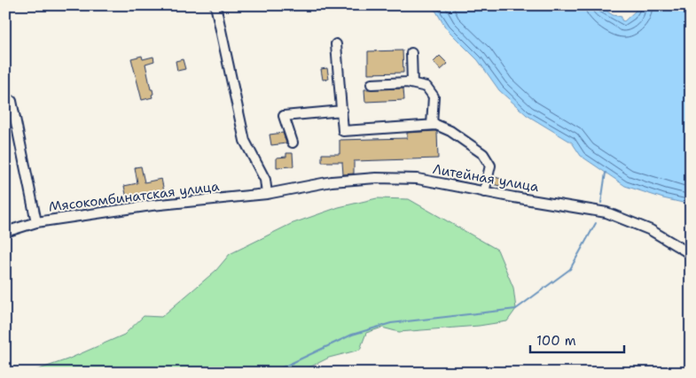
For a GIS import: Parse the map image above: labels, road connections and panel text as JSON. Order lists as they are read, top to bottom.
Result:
{
  "streets": {
    "street": ["Литейная улица", "Мясокомбинатская улица"]
  },
  "crossings": [
    ["Литейная улица", "Мясокомбинатская улица"]
  ],
  "scale_bar": "100 m"
}
